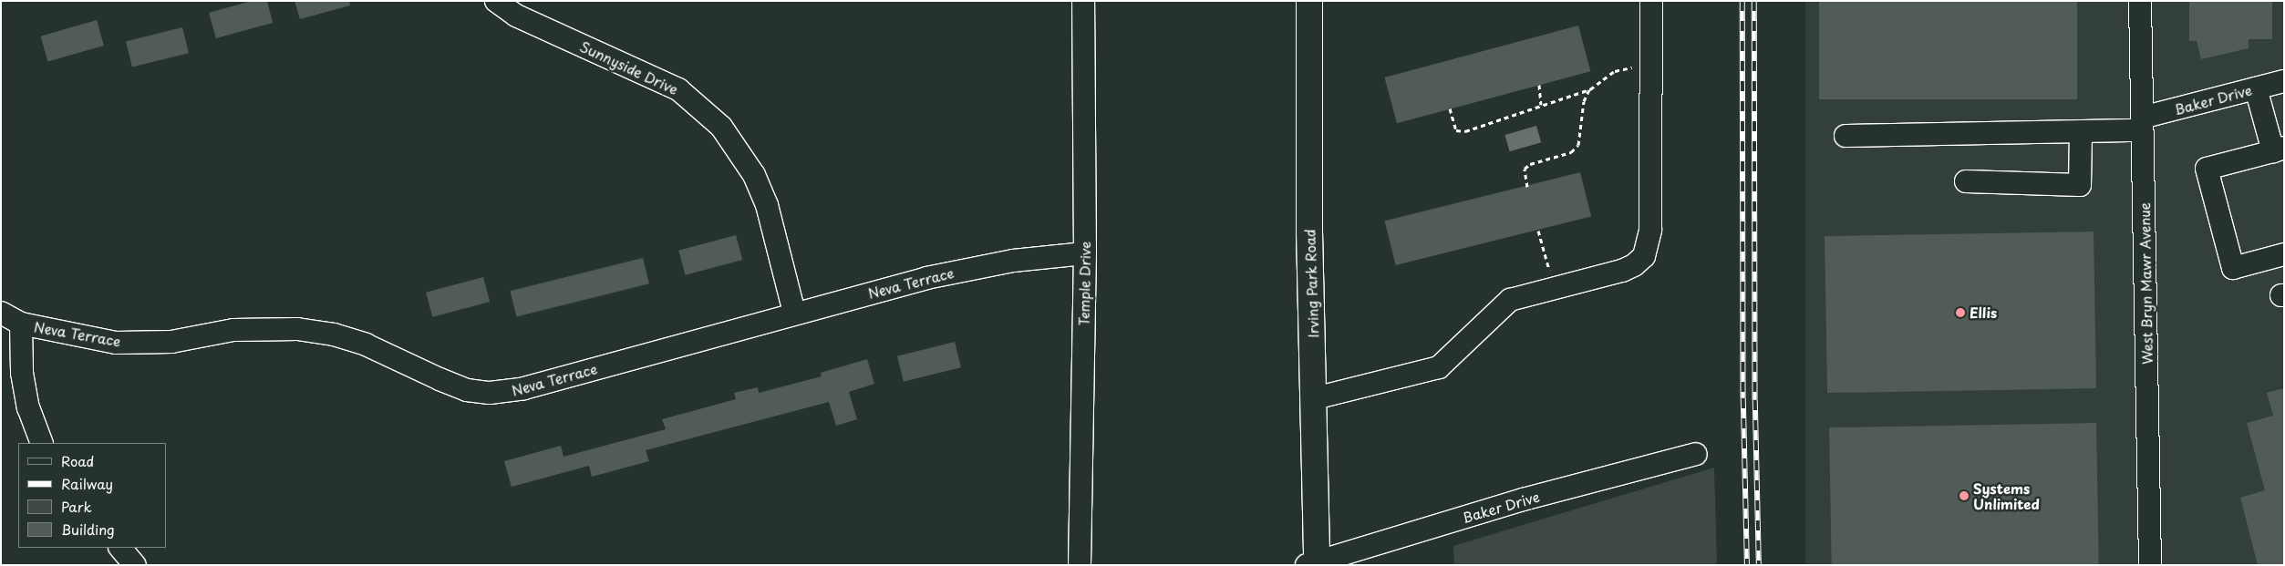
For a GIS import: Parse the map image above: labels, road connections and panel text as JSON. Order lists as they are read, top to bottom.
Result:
{
  "streets": {
    "main road": ["Irving Park Road"],
    "street": [
      "Sunnyside Drive",
      "Baker Drive",
      "Neva Terrace",
      "Temple Drive",
      "West Bryn Mawr Avenue"
    ]
  },
  "crossings": [
    ["Sunnyside Drive", "Neva Terrace"],
    ["Baker Drive", "Irving Park Road"],
    ["Baker Drive", "West Bryn Mawr Avenue"],
    ["Neva Terrace", "Temple Drive"]
  ],
  "places": ["Ellis", "Systems Unlimited"],
  "legend": [
    "Road",
    "Railway",
    "Park",
    "Building"
  ]
}
